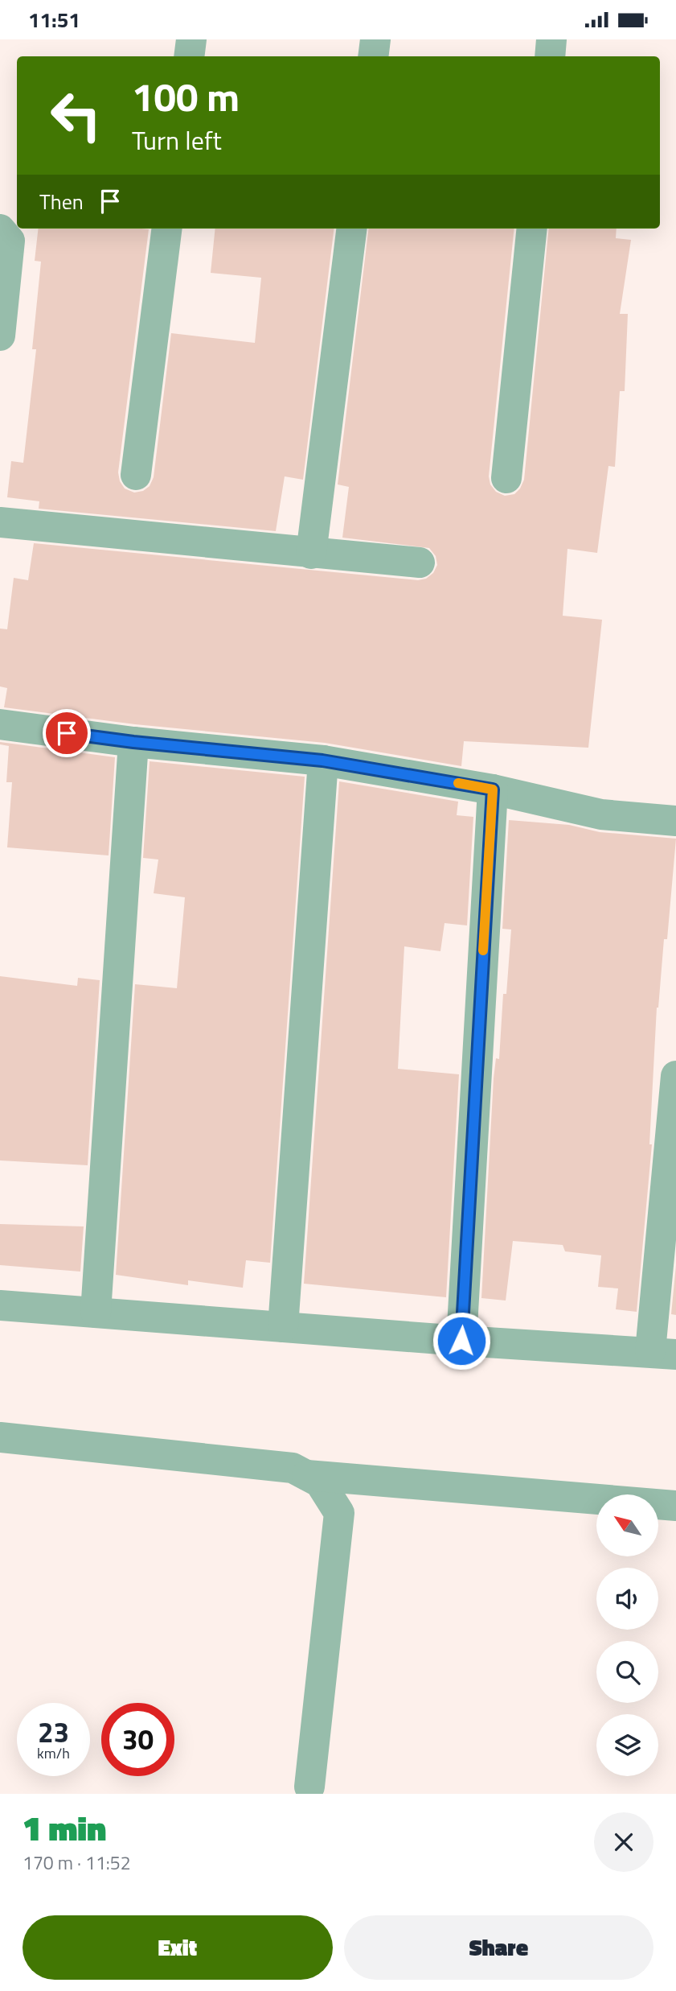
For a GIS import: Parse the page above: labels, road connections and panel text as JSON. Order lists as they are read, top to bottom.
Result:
{
  "north": "top left",
  "page": {
    "status": "11:51",
    "turn": ["100 m", "Turn left"],
    "then": "Then",
    "speed": "23 km/h",
    "limit": "30",
    "heading": ["1 min", "170 m · 11:52"],
    "buttons": ["Exit", "Share"]
  }
}
